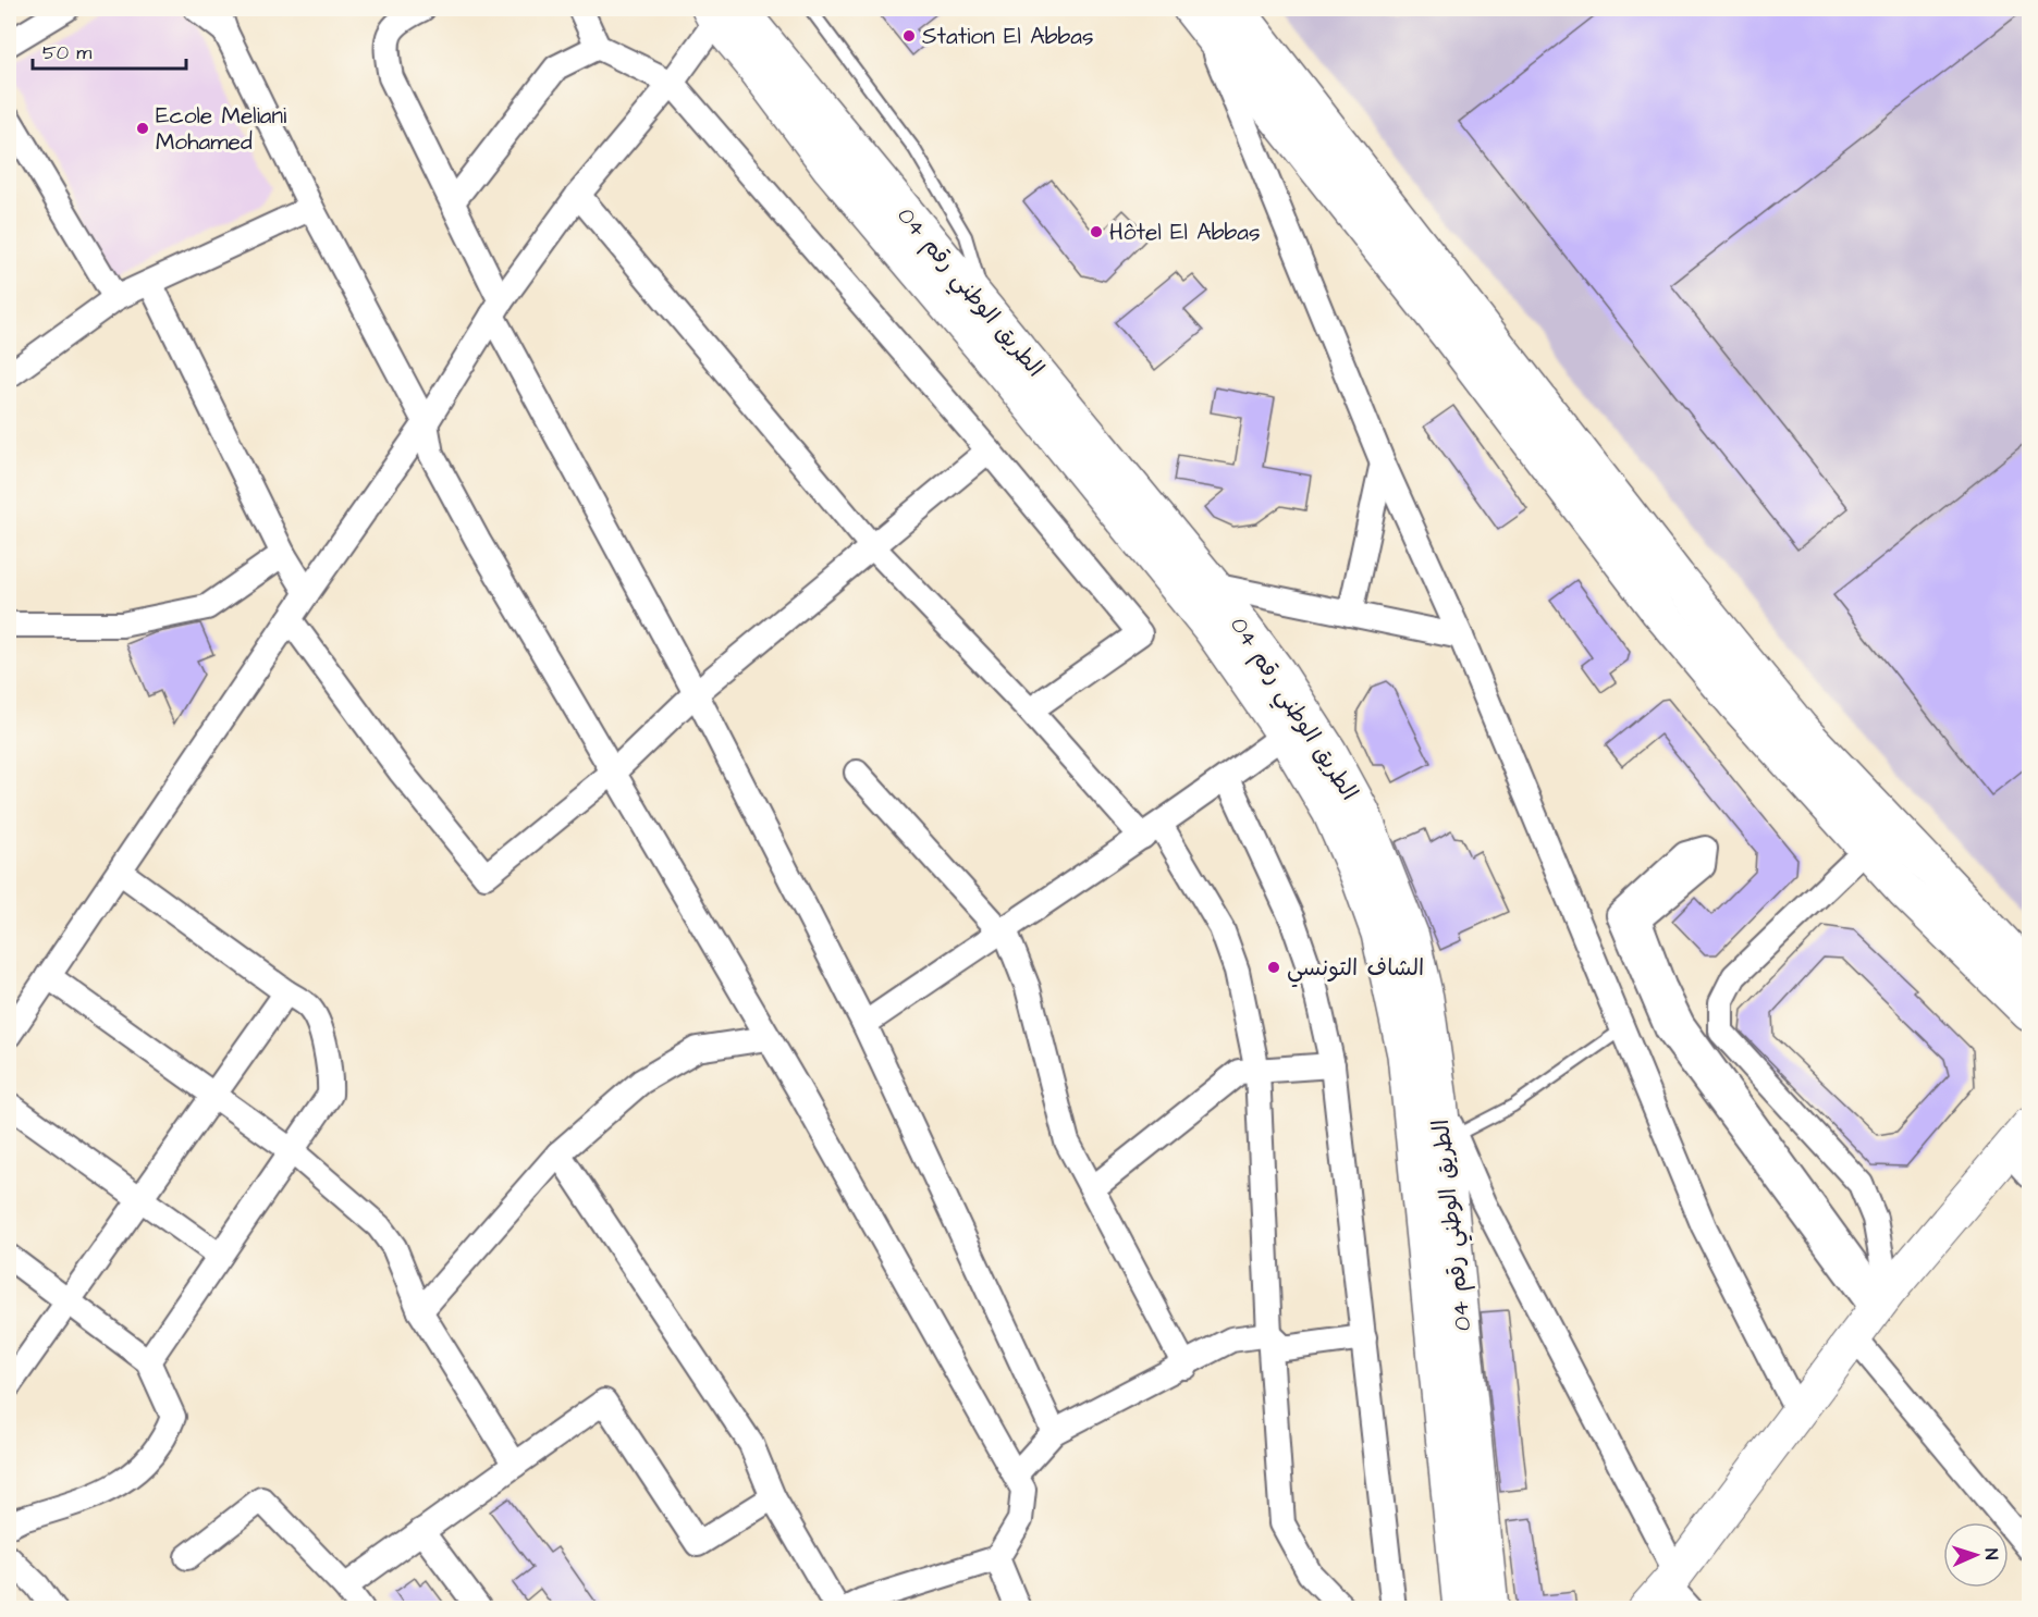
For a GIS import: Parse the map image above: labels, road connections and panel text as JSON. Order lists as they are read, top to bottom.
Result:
{
  "streets": {
    "main road": ["الطريق الوطني رقم 04"]
  },
  "places": [
    "Station El Abbas",
    "Ecole Meliani Mohamed",
    "Hôtel El Abbas",
    "الشاف التونسي"
  ],
  "scale_bar": "50 m",
  "north": "right"
}
